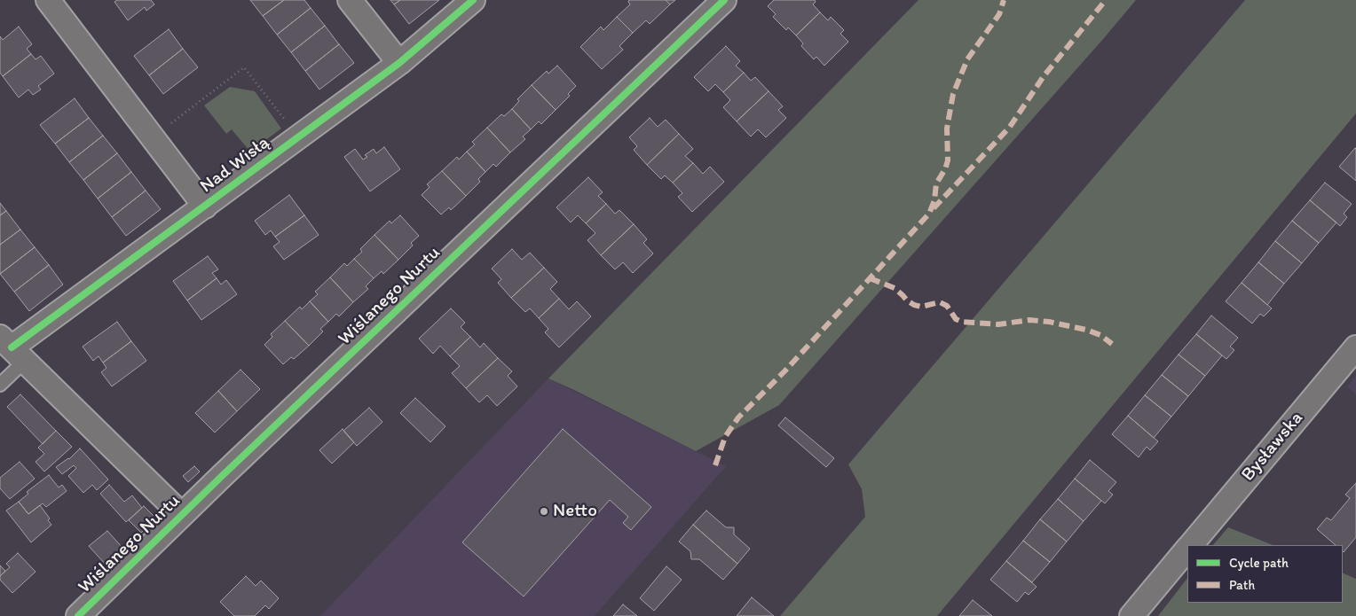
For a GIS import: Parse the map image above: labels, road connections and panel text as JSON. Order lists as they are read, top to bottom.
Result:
{
  "streets": {
    "street": ["Nad Wisłą", "Wiślanego Nurtu", "Bysławska"]
  },
  "places": ["Netto"],
  "legend": ["Cycle path", "Path"]
}
